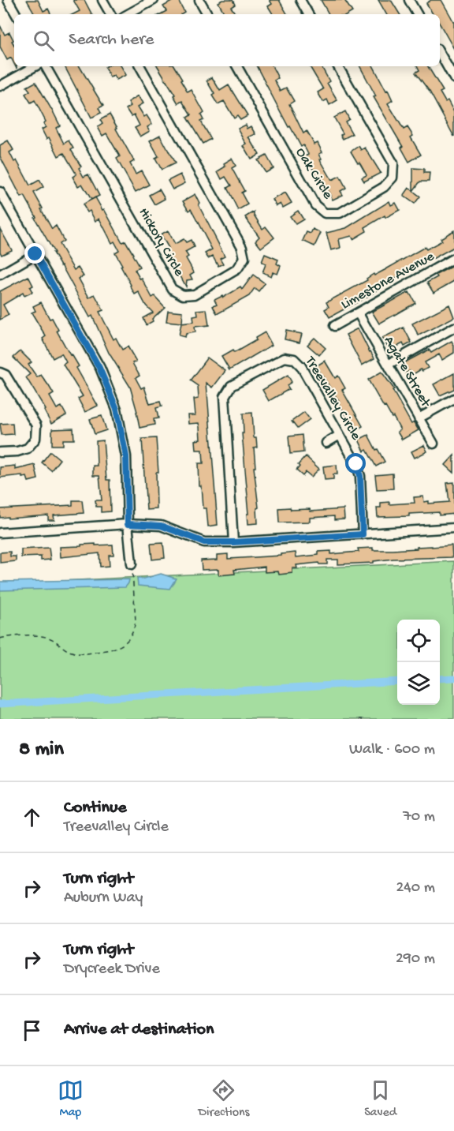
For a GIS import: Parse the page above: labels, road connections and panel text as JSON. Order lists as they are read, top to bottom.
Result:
{
  "streets": {
    "street": [
      "Oak Circle",
      "Hickory Circle",
      "Limestone Avenue",
      "Agate Street",
      "Treevalley Circle"
    ]
  },
  "crossings": [
    ["Limestone Avenue", "Agate Street"]
  ],
  "page": {
    "search": "Search here",
    "heading": ["8 min", "Walk · 600 m"],
    "list": [
      ["Continue", "Treevalley Circle", "70 m"],
      ["Turn right", "Auburn Way", "240 m"],
      ["Turn right", "Drycreek Drive", "290 m"],
      "Arrive at destination"
    ],
    "nav": ["Map", "Directions", "Saved"]
  }
}
